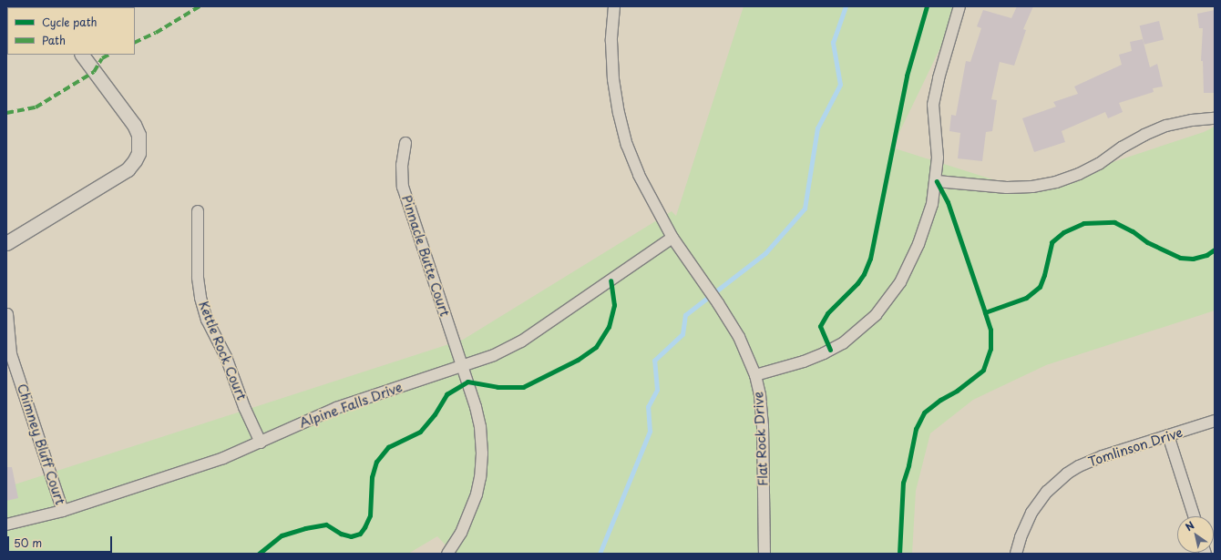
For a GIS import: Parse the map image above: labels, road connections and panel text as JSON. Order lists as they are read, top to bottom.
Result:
{
  "streets": {
    "street": [
      "Pinnacle Butte Court",
      "Kettle Rock Court",
      "Alpine Falls Drive",
      "Flat Rock Drive",
      "Chimney Bluff Court",
      "Tomlinson Drive"
    ]
  },
  "crossings": [
    ["Pinnacle Butte Court", "Alpine Falls Drive"],
    ["Kettle Rock Court", "Alpine Falls Drive"],
    ["Alpine Falls Drive", "Flat Rock Drive"],
    ["Alpine Falls Drive", "Chimney Bluff Court"]
  ],
  "legend": ["Cycle path", "Path"],
  "scale_bar": "50 m",
  "north": "top left"
}
